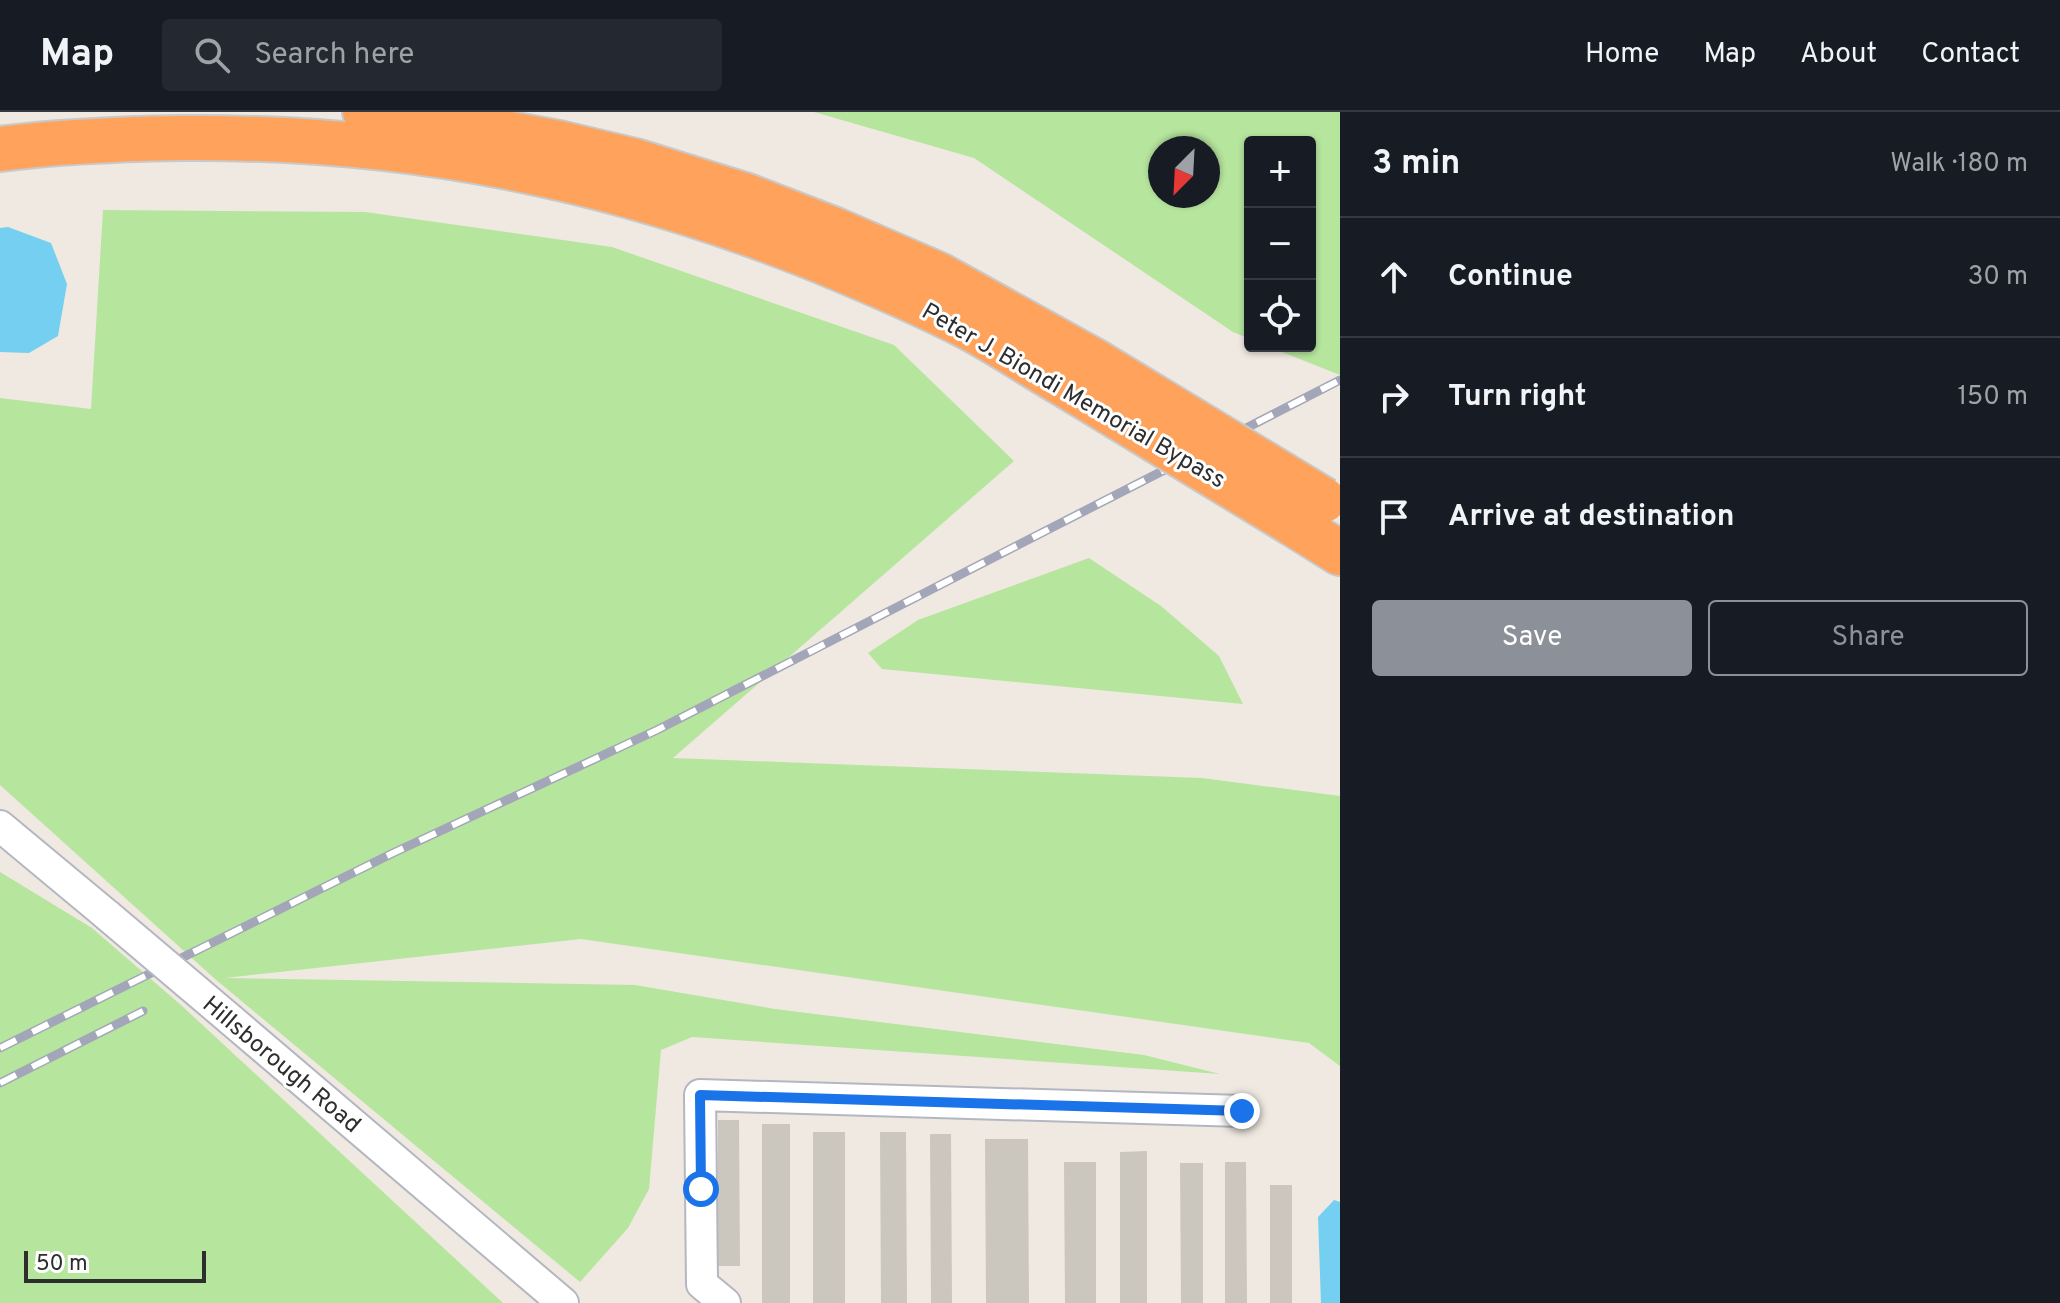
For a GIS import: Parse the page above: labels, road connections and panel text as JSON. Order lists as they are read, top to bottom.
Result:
{
  "streets": {
    "highway": ["Peter J. Biondi Memorial Bypass"],
    "street": ["Hillsborough Road"]
  },
  "scale_bar": "50 m",
  "north": "bottom left",
  "page": {
    "header": "Map",
    "search": "Search here",
    "nav": [
      "Home",
      "Map",
      "About",
      "Contact"
    ],
    "heading": ["3 min", "Walk · 180 m"],
    "map_buttons": ["+", "−"],
    "list": [
      ["Continue", "30 m"],
      ["Turn right", "150 m"],
      "Arrive at destination"
    ],
    "buttons": ["Save", "Share"],
    "scale": "50 m"
  }
}
